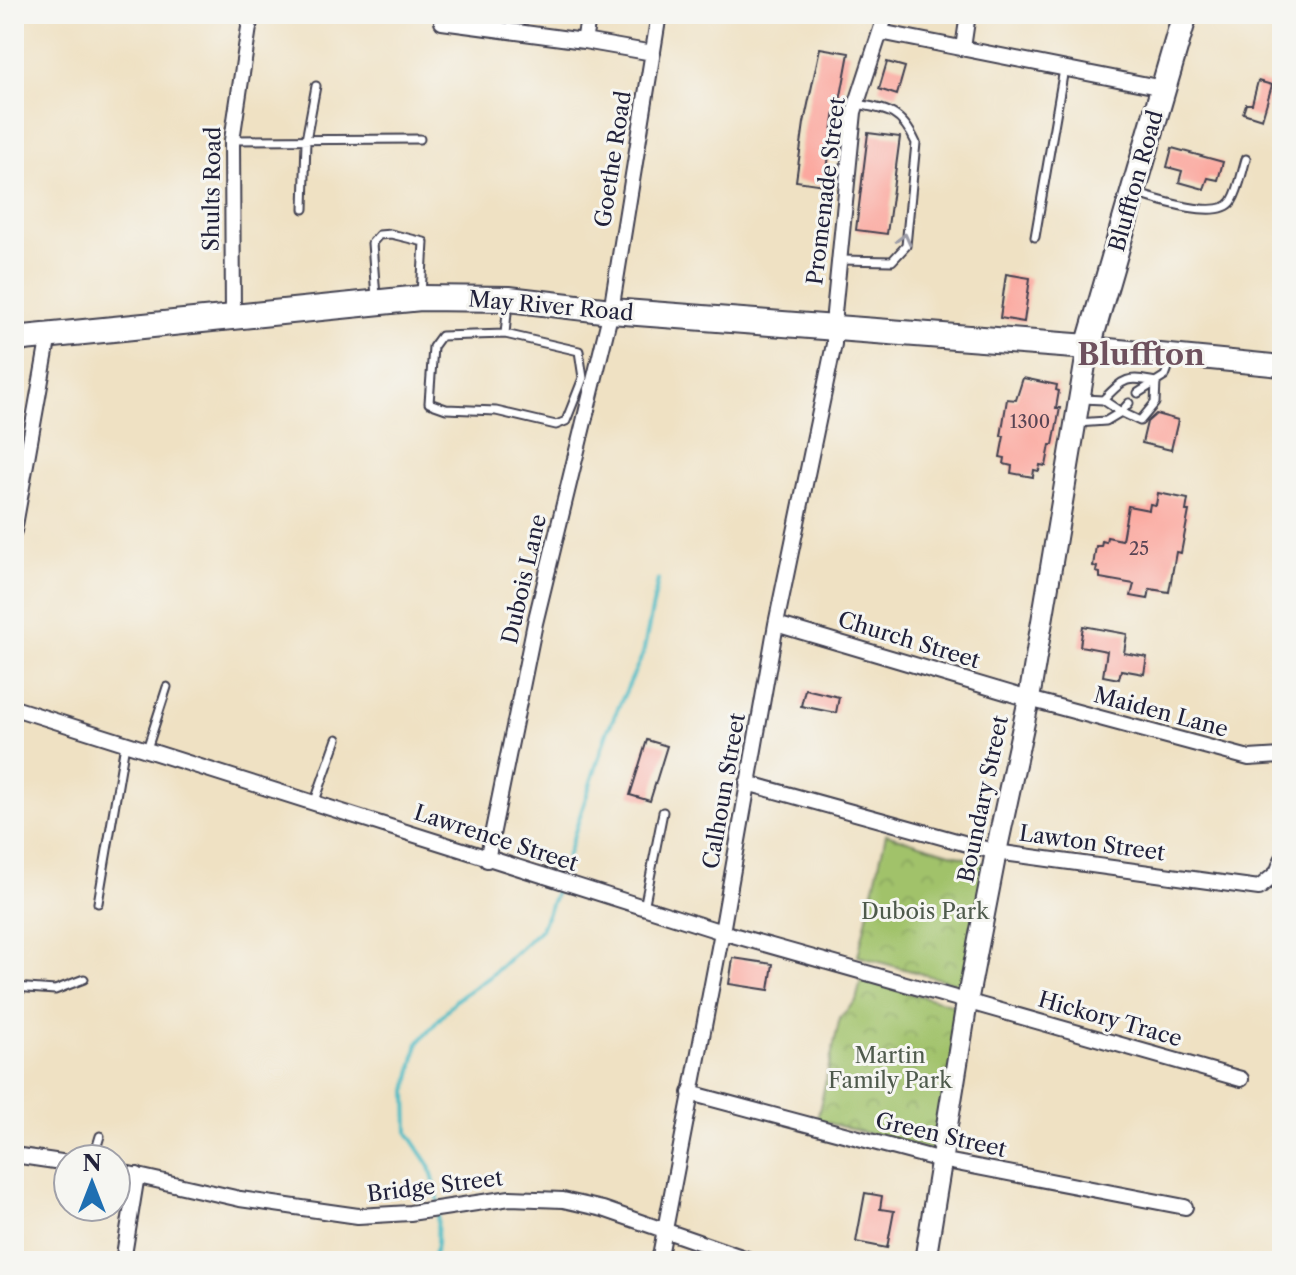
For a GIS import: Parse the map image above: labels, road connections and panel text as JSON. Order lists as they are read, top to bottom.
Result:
{
  "streets": {
    "main road": ["Bluffton Road", "May River Road"],
    "street": [
      "Goethe Road",
      "Shults Road",
      "Promenade Street",
      "Dubois Lane",
      "Church Street",
      "Maiden Lane",
      "Calhoun Street",
      "Boundary Street",
      "Lawrence Street",
      "Lawton Street",
      "Hickory Trace",
      "Green Street",
      "Bridge Street"
    ]
  },
  "crossings": [
    ["Goethe Road", "May River Road"],
    ["Goethe Road", "Dubois Lane"],
    ["Bluffton Road", "May River Road"],
    ["Bluffton Road", "Boundary Street"],
    ["Shults Road", "May River Road"],
    ["Promenade Street", "May River Road"],
    ["Promenade Street", "Calhoun Street"],
    ["May River Road", "Dubois Lane"],
    ["May River Road", "Calhoun Street"],
    ["May River Road", "Boundary Street"],
    ["Dubois Lane", "Lawrence Street"],
    ["Church Street", "Maiden Lane"],
    ["Church Street", "Calhoun Street"],
    ["Church Street", "Boundary Street"],
    ["Maiden Lane", "Boundary Street"],
    ["Calhoun Street", "Lawrence Street"],
    ["Calhoun Street", "Lawton Street"],
    ["Calhoun Street", "Green Street"],
    ["Calhoun Street", "Bridge Street"],
    ["Boundary Street", "Lawrence Street"],
    ["Boundary Street", "Lawton Street"],
    ["Boundary Street", "Hickory Trace"],
    ["Boundary Street", "Green Street"],
    ["Lawrence Street", "Hickory Trace"]
  ],
  "districts": ["Bluffton"],
  "parks": ["Dubois Park", "Martin Family Park"],
  "house_numbers": ["1300", "25"],
  "north": "top"
}
